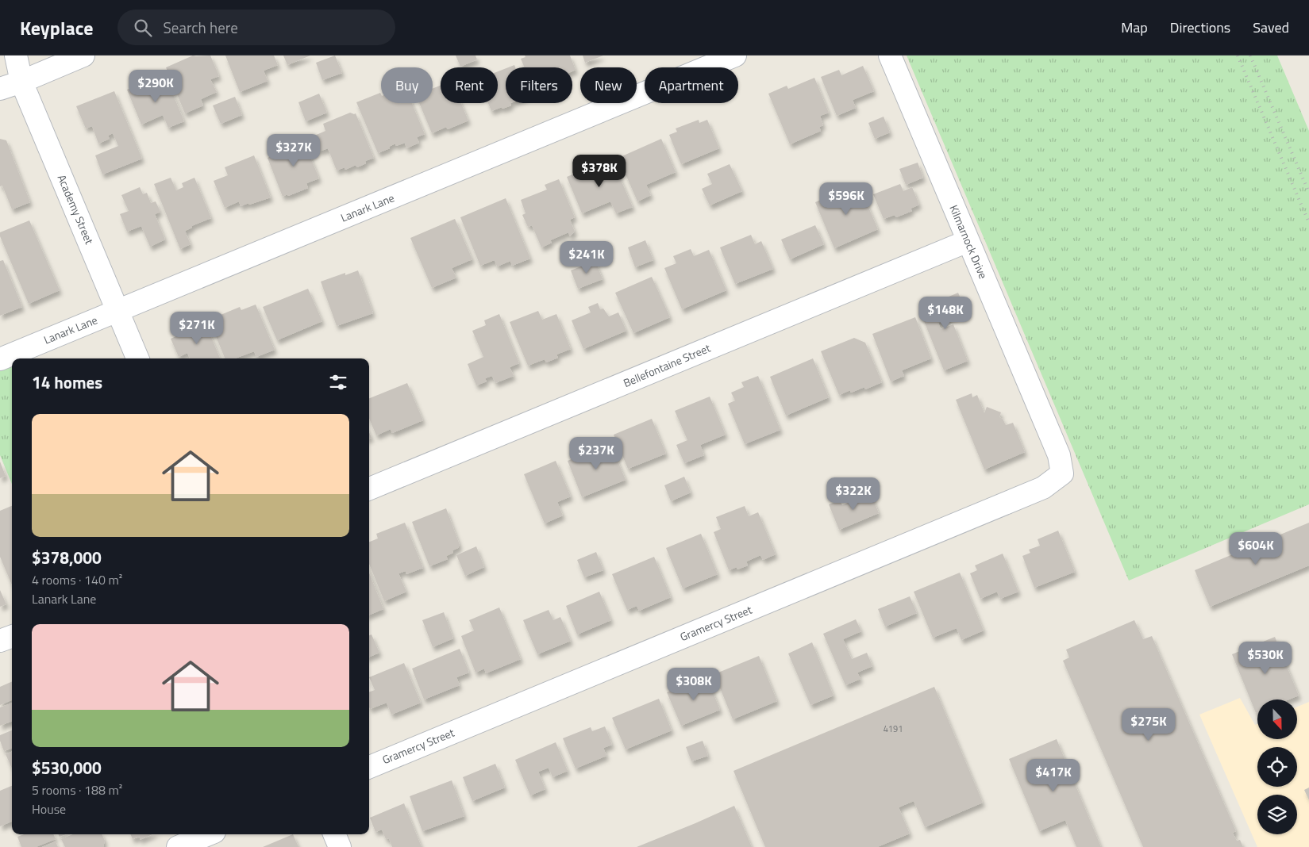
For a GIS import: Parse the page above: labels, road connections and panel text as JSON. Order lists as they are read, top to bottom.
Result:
{
  "streets": {
    "street": [
      "Lanark Lane",
      "Academy Street",
      "Kilmarnock Drive",
      "Bellefontaine Street",
      "Gramercy Street"
    ]
  },
  "crossings": [
    ["Lanark Lane", "Academy Street"],
    ["Kilmarnock Drive", "Bellefontaine Street"],
    ["Kilmarnock Drive", "Gramercy Street"]
  ],
  "house_numbers": ["4191"],
  "north": "bottom",
  "page": {
    "header": "Keyplace",
    "search": "Search here",
    "nav": ["Map", "Directions", "Saved"],
    "chip": [
      "Buy",
      "Rent",
      "Filters",
      "New",
      "Apartment"
    ],
    "price": [
      "$290K",
      "$327K",
      "$378K",
      "$596K",
      "$241K",
      "$148K",
      "$271K",
      "$237K",
      "$322K",
      "$604K",
      "$530K",
      "$308K",
      "$275K",
      "$417K"
    ],
    "heading": "14 homes",
    "list": [
      {
        "name": "$378,000",
        "note": "4 rooms · 140 m² · Lanark Lane"
      },
      {
        "name": "$530,000",
        "note": "5 rooms · 188 m² · House"
      }
    ]
  }
}
